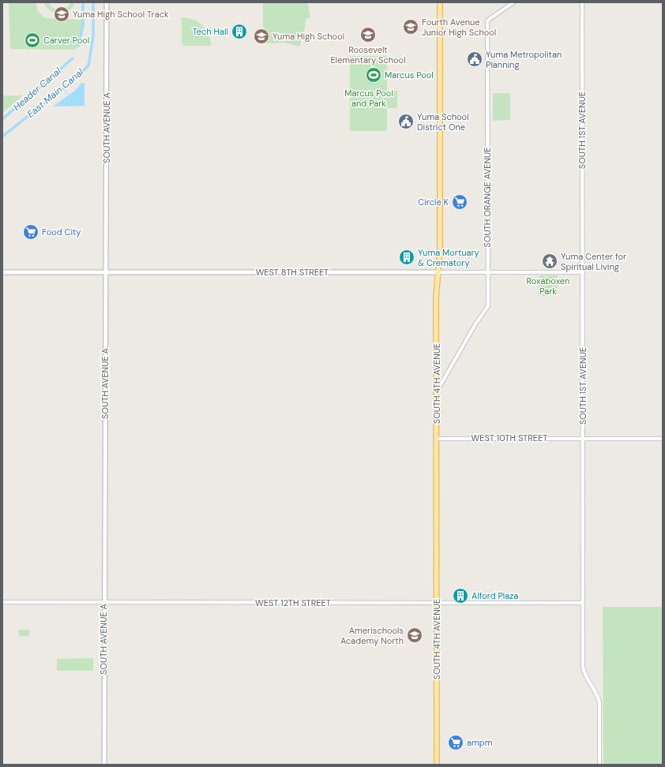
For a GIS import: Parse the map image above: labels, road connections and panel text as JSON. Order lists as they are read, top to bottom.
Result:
{
  "streets": {
    "main road": ["SOUTH AVENUE A", "WEST 8TH STREET", "SOUTH 4TH AVENUE"],
    "street": [
      "SOUTH 1ST AVENUE",
      "SOUTH ORANGE AVENUE",
      "WEST 10TH STREET",
      "WEST 12TH STREET"
    ]
  },
  "crossings": [
    ["SOUTH AVENUE A", "WEST 8TH STREET"],
    ["SOUTH AVENUE A", "WEST 12TH STREET"],
    ["SOUTH 1ST AVENUE", "WEST 8TH STREET"],
    ["SOUTH 1ST AVENUE", "WEST 10TH STREET"],
    ["SOUTH 1ST AVENUE", "WEST 12TH STREET"],
    ["SOUTH ORANGE AVENUE", "WEST 8TH STREET"],
    ["SOUTH ORANGE AVENUE", "SOUTH 4TH AVENUE"],
    ["WEST 8TH STREET", "SOUTH 4TH AVENUE"],
    ["SOUTH 4TH AVENUE", "WEST 10TH STREET"],
    ["SOUTH 4TH AVENUE", "WEST 12TH STREET"]
  ],
  "water": ["Header Canal", "East Main Canal"],
  "parks": ["Marcus Pool and Park", "Roxaboxen Park"],
  "places": {
    "school or university": [
      "Yuma High School Track",
      "Fourth Avenue Junior High School",
      "Roosevelt Elementary School",
      "Yuma High School",
      "Amerischools Academy North"
    ],
    "building": ["Tech Hall", "Yuma Mortuary & Crematory", "Alford Plaza"],
    "sports": ["Carver Pool", "Marcus Pool"],
    "public building": ["Yuma Metropolitan Planning", "Yuma School District One"],
    "supermarket": ["Circle K", "Food City", "ampm"],
    "temple": ["Yuma Center for Spiritual Living"]
  }
}
